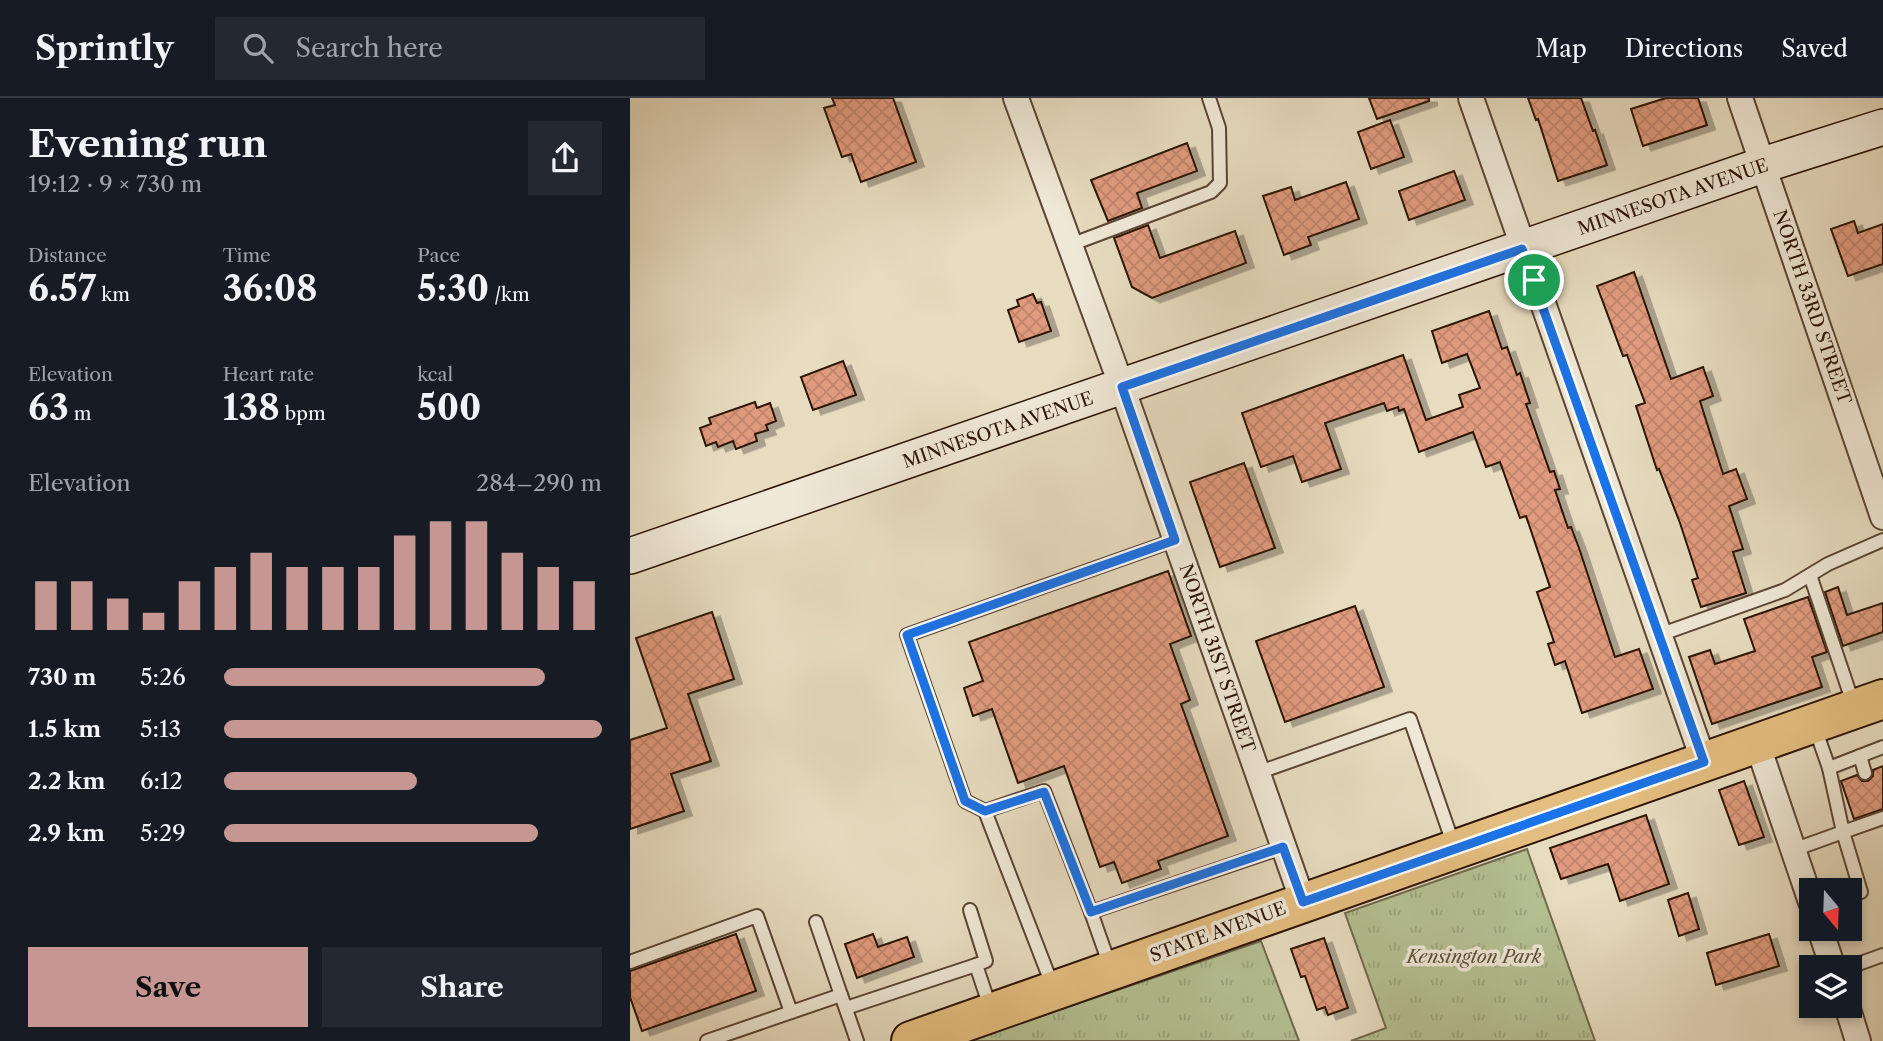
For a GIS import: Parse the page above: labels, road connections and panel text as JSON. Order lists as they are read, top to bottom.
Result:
{
  "streets": {
    "main road": ["MINNESOTA AVENUE", "STATE AVENUE"],
    "street": ["NORTH 33RD STREET", "NORTH 31ST STREET"]
  },
  "crossings": [
    ["MINNESOTA AVENUE", "NORTH 33RD STREET"],
    ["MINNESOTA AVENUE", "NORTH 31ST STREET"],
    ["NORTH 31ST STREET", "STATE AVENUE"]
  ],
  "parks": ["Kensington Park"],
  "north": "bottom",
  "page": {
    "header": "Sprintly",
    "search": "Search here",
    "nav": ["Map", "Directions", "Saved"],
    "heading": ["Evening run", "19:12 · 9 × 730 m"],
    "stats": [
      ["Distance", "6.57 km"],
      ["Time", "36:08"],
      ["Pace", "5:30 /km"],
      ["Elevation", "63 m"],
      ["Heart rate", "138 bpm"],
      ["kcal", "500"]
    ],
    "chart": ["Elevation", "284–290 m"],
    "list": [
      {
        "name": "730 m",
        "note": "5:26"
      },
      {
        "name": "1.5 km",
        "note": "5:13"
      },
      {
        "name": "2.2 km",
        "note": "6:12"
      },
      {
        "name": "2.9 km",
        "note": "5:29"
      }
    ],
    "buttons": ["Save", "Share"]
  }
}
